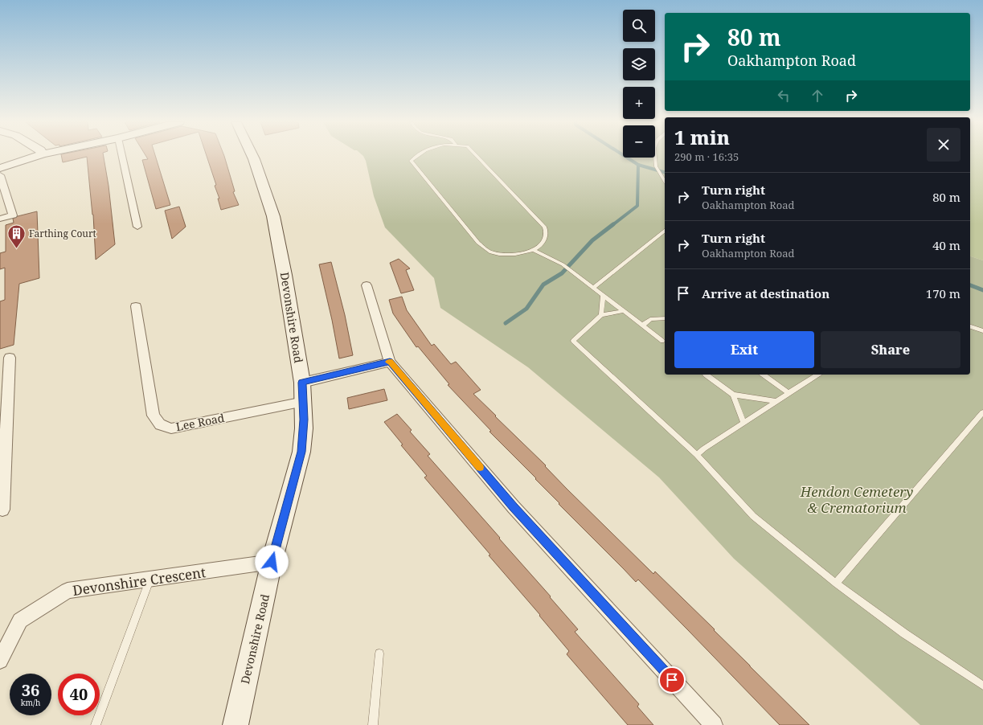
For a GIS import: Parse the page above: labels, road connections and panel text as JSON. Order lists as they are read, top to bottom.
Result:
{
  "streets": {
    "street": ["Devonshire Road", "Lee Road", "Devonshire Crescent"]
  },
  "crossings": [
    ["Devonshire Road", "Lee Road"],
    ["Devonshire Road", "Devonshire Crescent"]
  ],
  "parks": ["Hendon Cemetery & Crematorium"],
  "places": {
    "building": ["Farthing Court"]
  },
  "page": {
    "map_buttons": ["+", "−"],
    "turn": ["80 m", "Oakhampton Road"],
    "heading": ["1 min", "290 m · 16:35"],
    "list": [
      {
        "name": "Turn right",
        "note": "Oakhampton Road",
        "value": "80 m"
      },
      {
        "name": "Turn right",
        "note": "Oakhampton Road",
        "value": "40 m"
      },
      {
        "name": "Arrive at destination",
        "value": "170 m"
      }
    ],
    "buttons": ["Exit", "Share"],
    "speed": "36 km/h",
    "limit": "40"
  }
}
